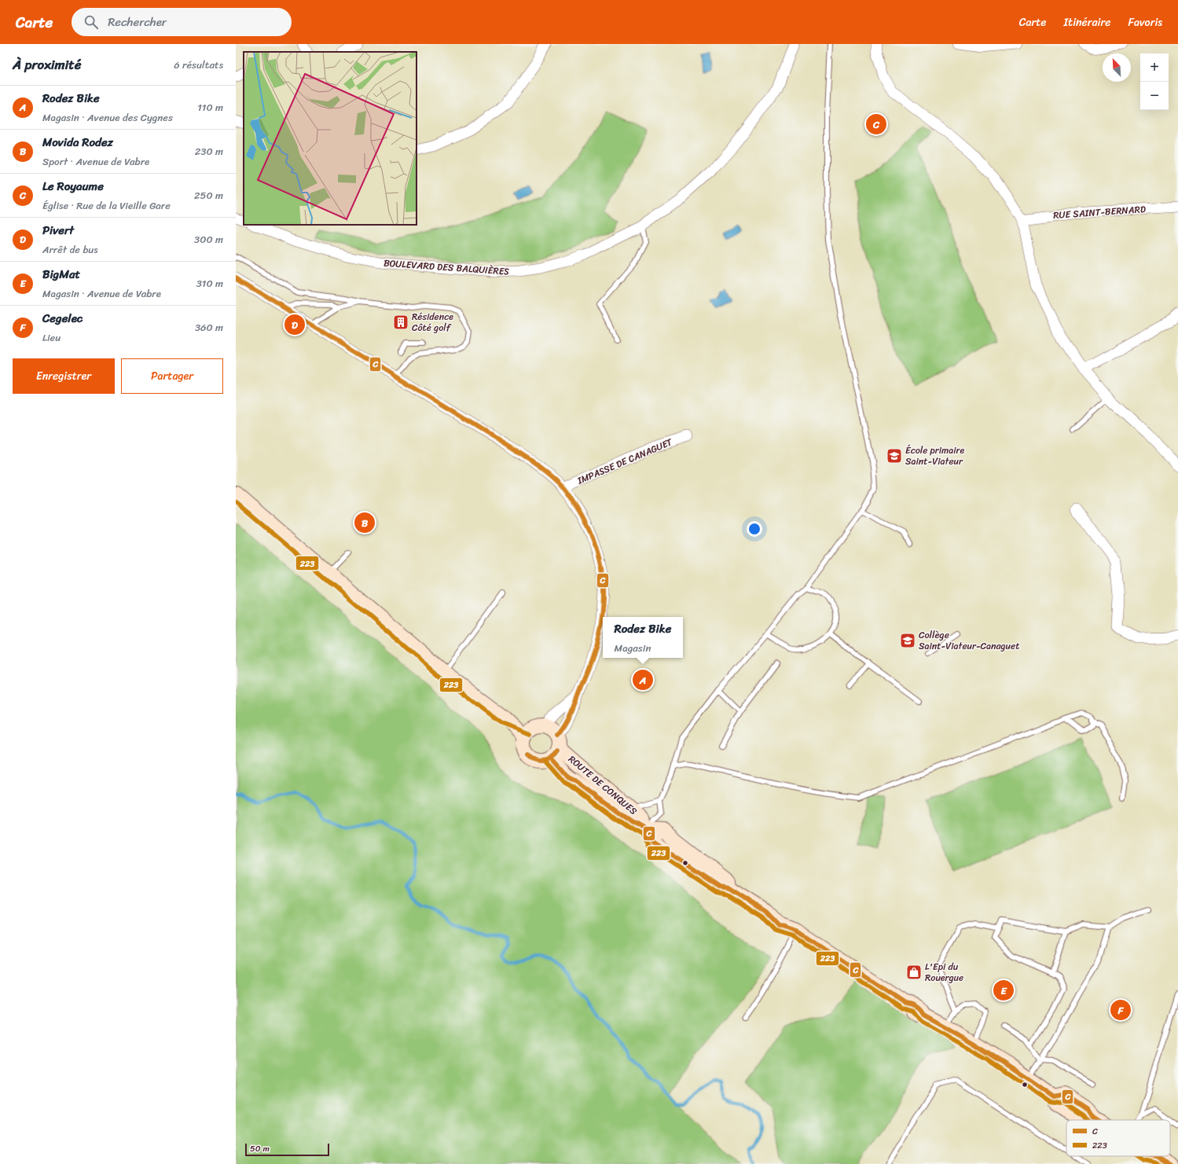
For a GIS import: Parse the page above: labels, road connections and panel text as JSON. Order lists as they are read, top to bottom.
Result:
{
  "streets": {
    "main road": ["ROUTE DE CONQUES"],
    "street": ["RUE SAINT-BERNARD", "BOULEVARD DES BALQUIÈRES", "IMPASSE DE CANAGUET"]
  },
  "places": {
    "building": ["Résidence Côté golf"],
    "school or university": ["École primaire Saint-Viateur", "Collège Saint-Viateur-Canaguet"],
    "shop": ["L'Epi du Rouergue"]
  },
  "lines": ["transit line C", "transit line 223"],
  "legend": ["C", "223"],
  "scale_bar": "50 m",
  "north": "top left",
  "page": {
    "header": "Carte",
    "search": "Rechercher",
    "nav": ["Carte", "Itinéraire", "Favoris"],
    "heading": ["À proximité", "6 résultats"],
    "map_buttons": ["+", "−"],
    "list": [
      {
        "mark": "A",
        "name": "Rodez Bike",
        "note": "Magasin · Avenue des Cygnes",
        "value": "110 m"
      },
      {
        "mark": "B",
        "name": "Movida Rodez",
        "note": "Sport · Avenue de Vabre",
        "value": "230 m"
      },
      {
        "mark": "C",
        "name": "Le Royaume",
        "note": "Église · Rue de la Vieille Gare",
        "value": "250 m"
      },
      {
        "mark": "D",
        "name": "Pivert",
        "note": "Arrêt de bus",
        "value": "300 m"
      },
      {
        "mark": "E",
        "name": "BigMat",
        "note": "Magasin · Avenue de Vabre",
        "value": "310 m"
      },
      {
        "mark": "F",
        "name": "Cegelec",
        "note": "Lieu",
        "value": "360 m"
      }
    ],
    "pins": [
      "C",
      "D",
      "B",
      "A",
      "E",
      "F"
    ],
    "buttons": ["Enregistrer", "Partager"],
    "popup": ["Rodez Bike", "Magasin"],
    "scale": "50 m"
  }
}
